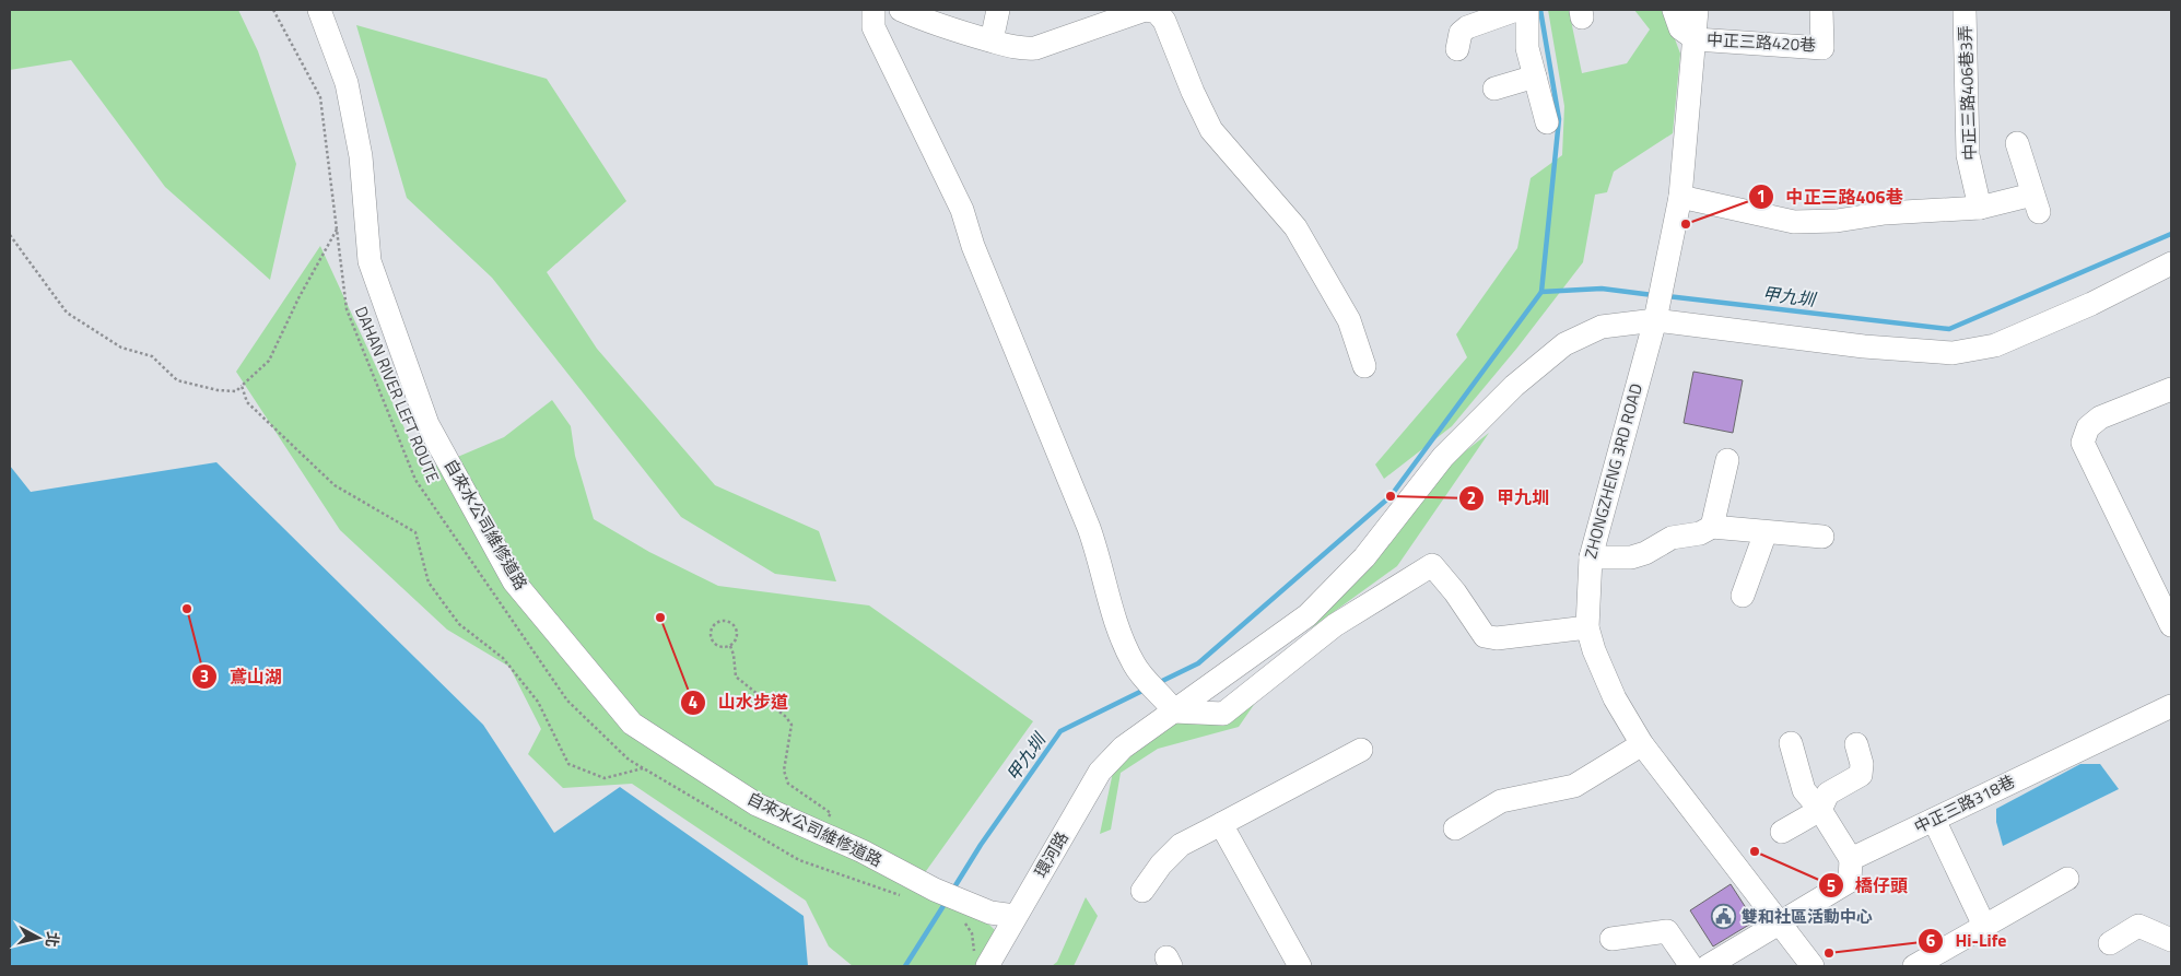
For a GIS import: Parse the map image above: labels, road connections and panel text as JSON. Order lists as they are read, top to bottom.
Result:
{
  "streets": {
    "street": [
      "中正三路420巷",
      "中正三路406巷3弄",
      "ZHONGZHENG 3RD ROAD",
      "自來水公司維修道路",
      "中正三路318巷",
      "環河路"
    ],
    "path": ["DAHAN RIVER LEFT ROUTE"]
  },
  "crossings": [
    ["中正三路420巷", "ZHONGZHENG 3RD ROAD"],
    ["ZHONGZHENG 3RD ROAD", "環河路"],
    ["自來水公司維修道路", "環河路"]
  ],
  "water": ["甲九圳"],
  "places": {
    "other": [
      "中正三路406巷",
      "甲九圳",
      "鳶山湖",
      "山水步道",
      "橋仔頭",
      "Hi-Life"
    ],
    "public building": ["雙和社區活動中心"]
  },
  "north": "right"
}
